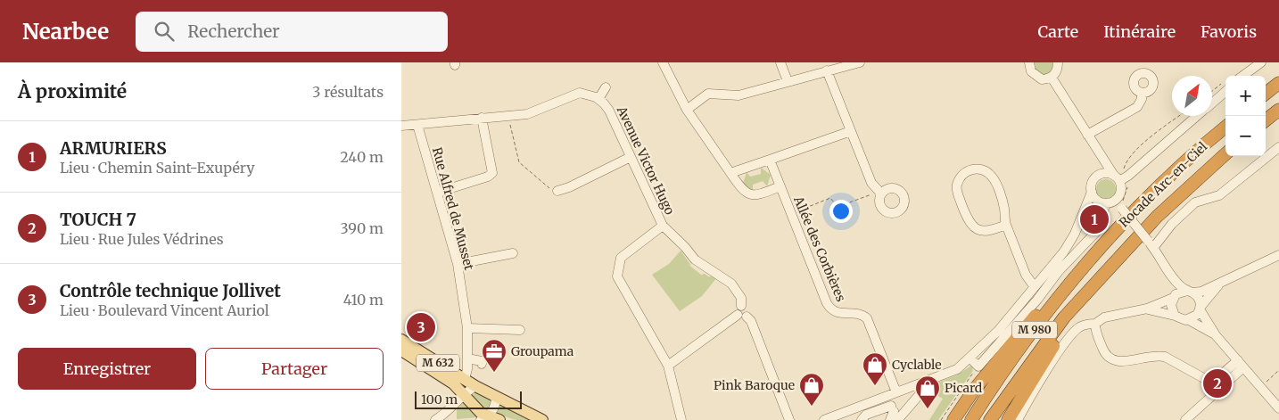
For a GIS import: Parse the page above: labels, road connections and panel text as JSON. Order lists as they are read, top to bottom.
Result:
{
  "streets": {
    "highway": ["Rocade Arc-en-Ciel", "M 980"],
    "main road": ["M 632"],
    "street": ["Avenue Victor Hugo", "Rue Alfred de Musset", "Allée des Corbières"]
  },
  "crossings": [
    ["Rue Alfred de Musset", "M 632"]
  ],
  "places": {
    "office": ["Groupama"],
    "shop": ["Cyclable", "Pink Baroque", "Picard"]
  },
  "scale_bar": "100 m",
  "north": "top right",
  "page": {
    "header": "Nearbee",
    "search": "Rechercher",
    "nav": ["Carte", "Itinéraire", "Favoris"],
    "heading": ["À proximité", "3 résultats"],
    "map_buttons": ["+", "−"],
    "list": [
      {
        "mark": "1",
        "name": "ARMURIERS",
        "note": "Lieu · Chemin Saint-Exupéry",
        "value": "240 m"
      },
      {
        "mark": "2",
        "name": "TOUCH 7",
        "note": "Lieu · Rue Jules Védrines",
        "value": "390 m"
      },
      {
        "mark": "3",
        "name": "Contrôle technique Jollivet",
        "note": "Lieu · Boulevard Vincent Auriol",
        "value": "410 m"
      }
    ],
    "pins": ["1", "3", "2"],
    "buttons": ["Enregistrer", "Partager"],
    "scale": "100 m"
  }
}
